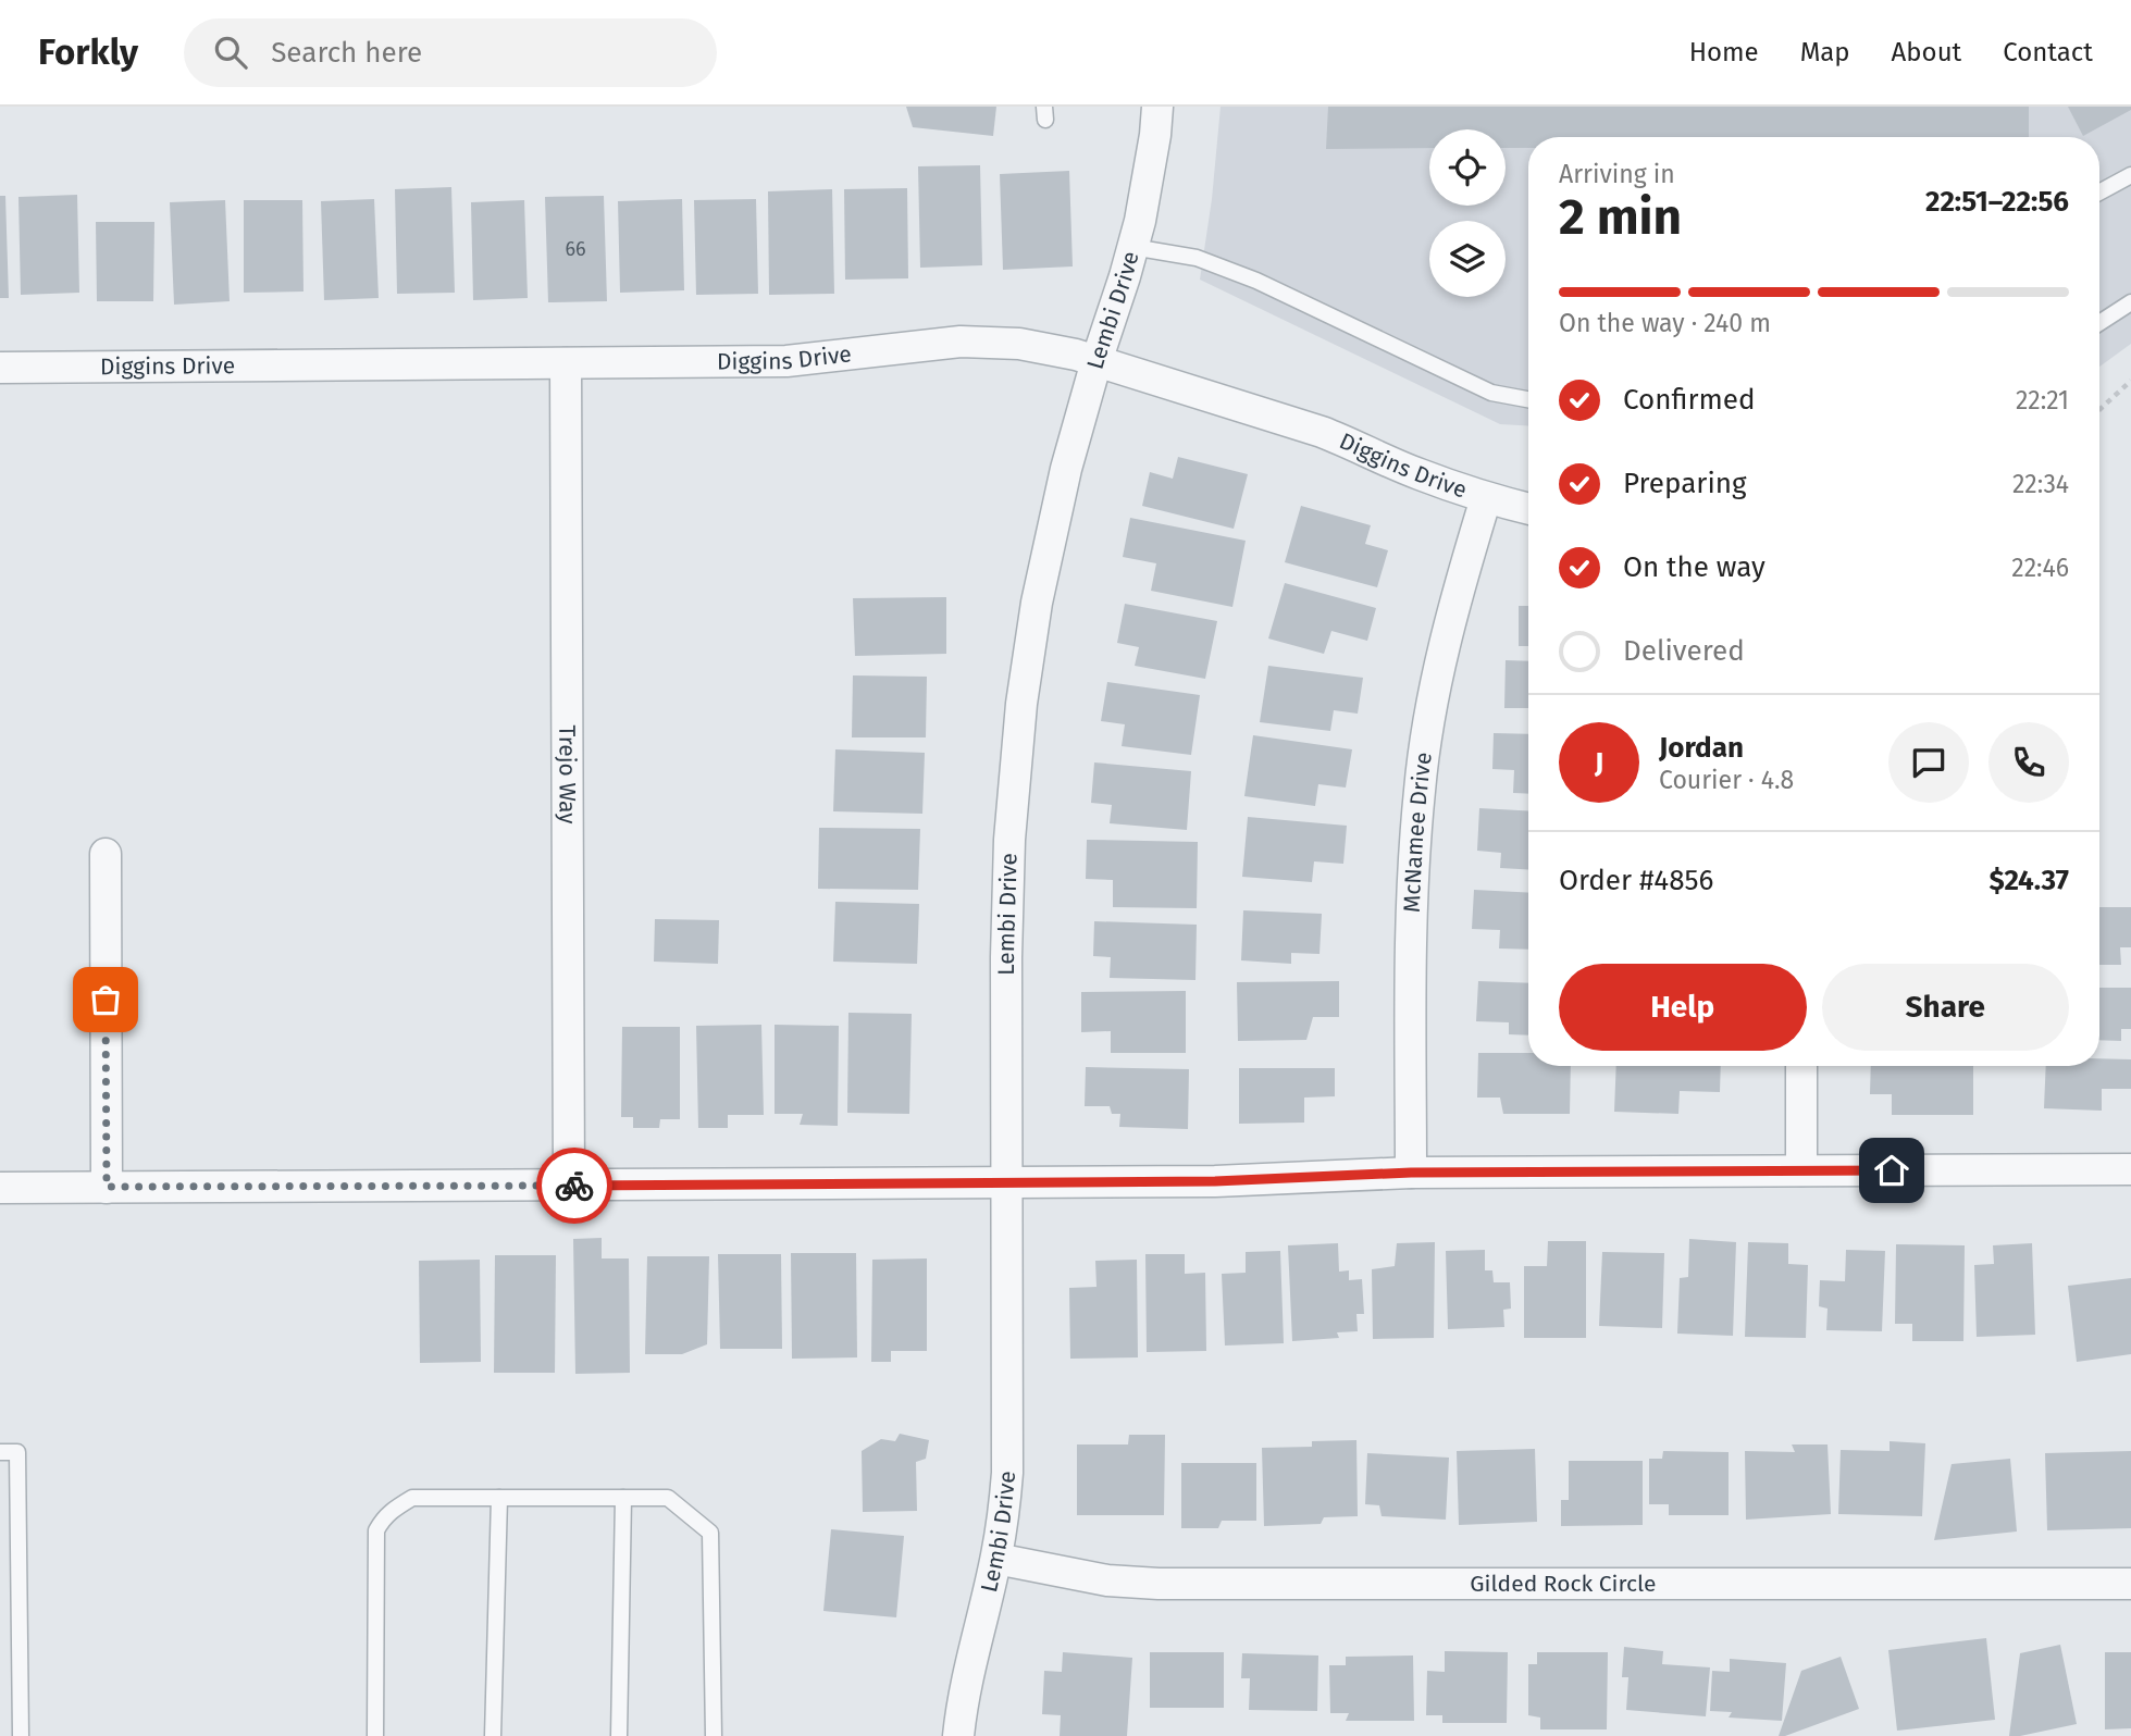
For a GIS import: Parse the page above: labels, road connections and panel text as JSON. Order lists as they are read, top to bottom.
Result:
{
  "streets": {
    "street": [
      "Lembi Drive",
      "Diggins Drive",
      "Trejo Way",
      "McNamee Drive",
      "Gilded Rock Circle"
    ]
  },
  "crossings": [
    ["Lembi Drive", "Diggins Drive"],
    ["Lembi Drive", "Gilded Rock Circle"],
    ["Diggins Drive", "Trejo Way"],
    ["Diggins Drive", "McNamee Drive"]
  ],
  "house_numbers": ["66"],
  "page": {
    "header": "Forkly",
    "search": "Search here",
    "nav": [
      "Home",
      "Map",
      "About",
      "Contact"
    ],
    "heading": ["2 min", "Arriving in", "22:51–22:56"],
    "panel": [
      "Jordan",
      "Courier · 4.8",
      "Order #4856",
      "$24.37"
    ],
    "bar": "On the way · 240 m",
    "list": [
      ["Confirmed", "22:21"],
      ["Preparing", "22:34"],
      ["On the way", "22:46"],
      "Delivered"
    ],
    "round": "J",
    "buttons": ["Help", "Share"]
  }
}
